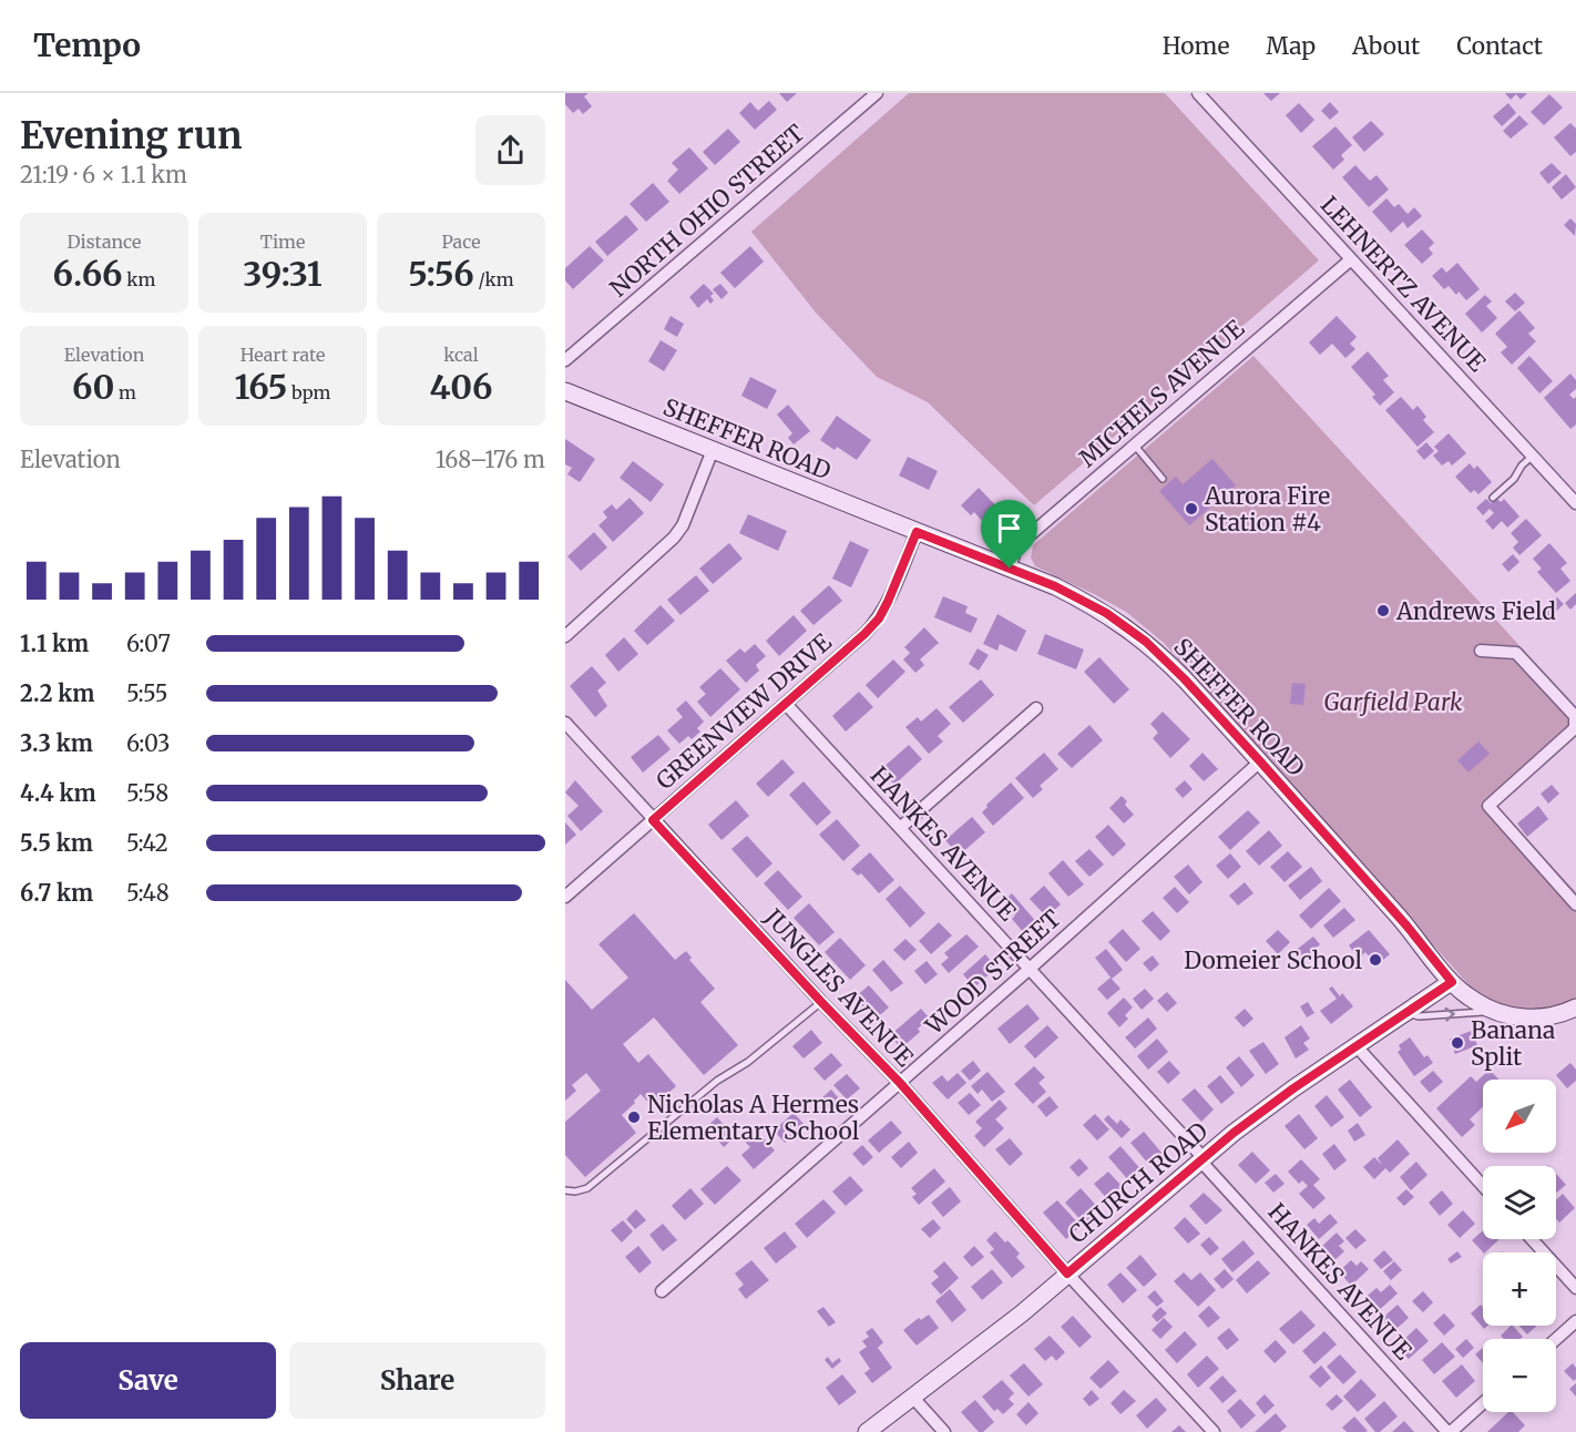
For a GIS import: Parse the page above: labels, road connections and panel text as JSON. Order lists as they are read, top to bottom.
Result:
{
  "streets": {
    "street": [
      "NORTH OHIO STREET",
      "LEHNERTZ AVENUE",
      "MICHELS AVENUE",
      "SHEFFER ROAD",
      "GREENVIEW DRIVE",
      "HANKES AVENUE",
      "WOOD STREET",
      "JUNGLES AVENUE",
      "CHURCH ROAD"
    ]
  },
  "crossings": [
    ["LEHNERTZ AVENUE", "MICHELS AVENUE"],
    ["MICHELS AVENUE", "SHEFFER ROAD"],
    ["SHEFFER ROAD", "GREENVIEW DRIVE"],
    ["SHEFFER ROAD", "WOOD STREET"],
    ["SHEFFER ROAD", "CHURCH ROAD"],
    ["GREENVIEW DRIVE", "HANKES AVENUE"],
    ["GREENVIEW DRIVE", "JUNGLES AVENUE"],
    ["HANKES AVENUE", "WOOD STREET"],
    ["HANKES AVENUE", "CHURCH ROAD"],
    ["WOOD STREET", "JUNGLES AVENUE"],
    ["JUNGLES AVENUE", "CHURCH ROAD"]
  ],
  "parks": ["Garfield Park"],
  "places": [
    "Aurora Fire Station #4",
    "Andrews Field",
    "Domeier School",
    "Banana Split",
    "Nicholas A Hermes Elementary School"
  ],
  "north": "bottom left",
  "page": {
    "header": "Tempo",
    "nav": [
      "Home",
      "Map",
      "About",
      "Contact"
    ],
    "heading": ["Evening run", "21:19 · 6 × 1.1 km"],
    "stats": [
      ["Distance", "6.66 km"],
      ["Time", "39:31"],
      ["Pace", "5:56 /km"],
      ["Elevation", "60 m"],
      ["Heart rate", "165 bpm"],
      ["kcal", "406"]
    ],
    "chart": ["Elevation", "168–176 m"],
    "list": [
      {
        "name": "1.1 km",
        "note": "6:07"
      },
      {
        "name": "2.2 km",
        "note": "5:55"
      },
      {
        "name": "3.3 km",
        "note": "6:03"
      },
      {
        "name": "4.4 km",
        "note": "5:58"
      },
      {
        "name": "5.5 km",
        "note": "5:42"
      },
      {
        "name": "6.7 km",
        "note": "5:48"
      }
    ],
    "map_buttons": ["+", "−"],
    "buttons": ["Save", "Share"]
  }
}
